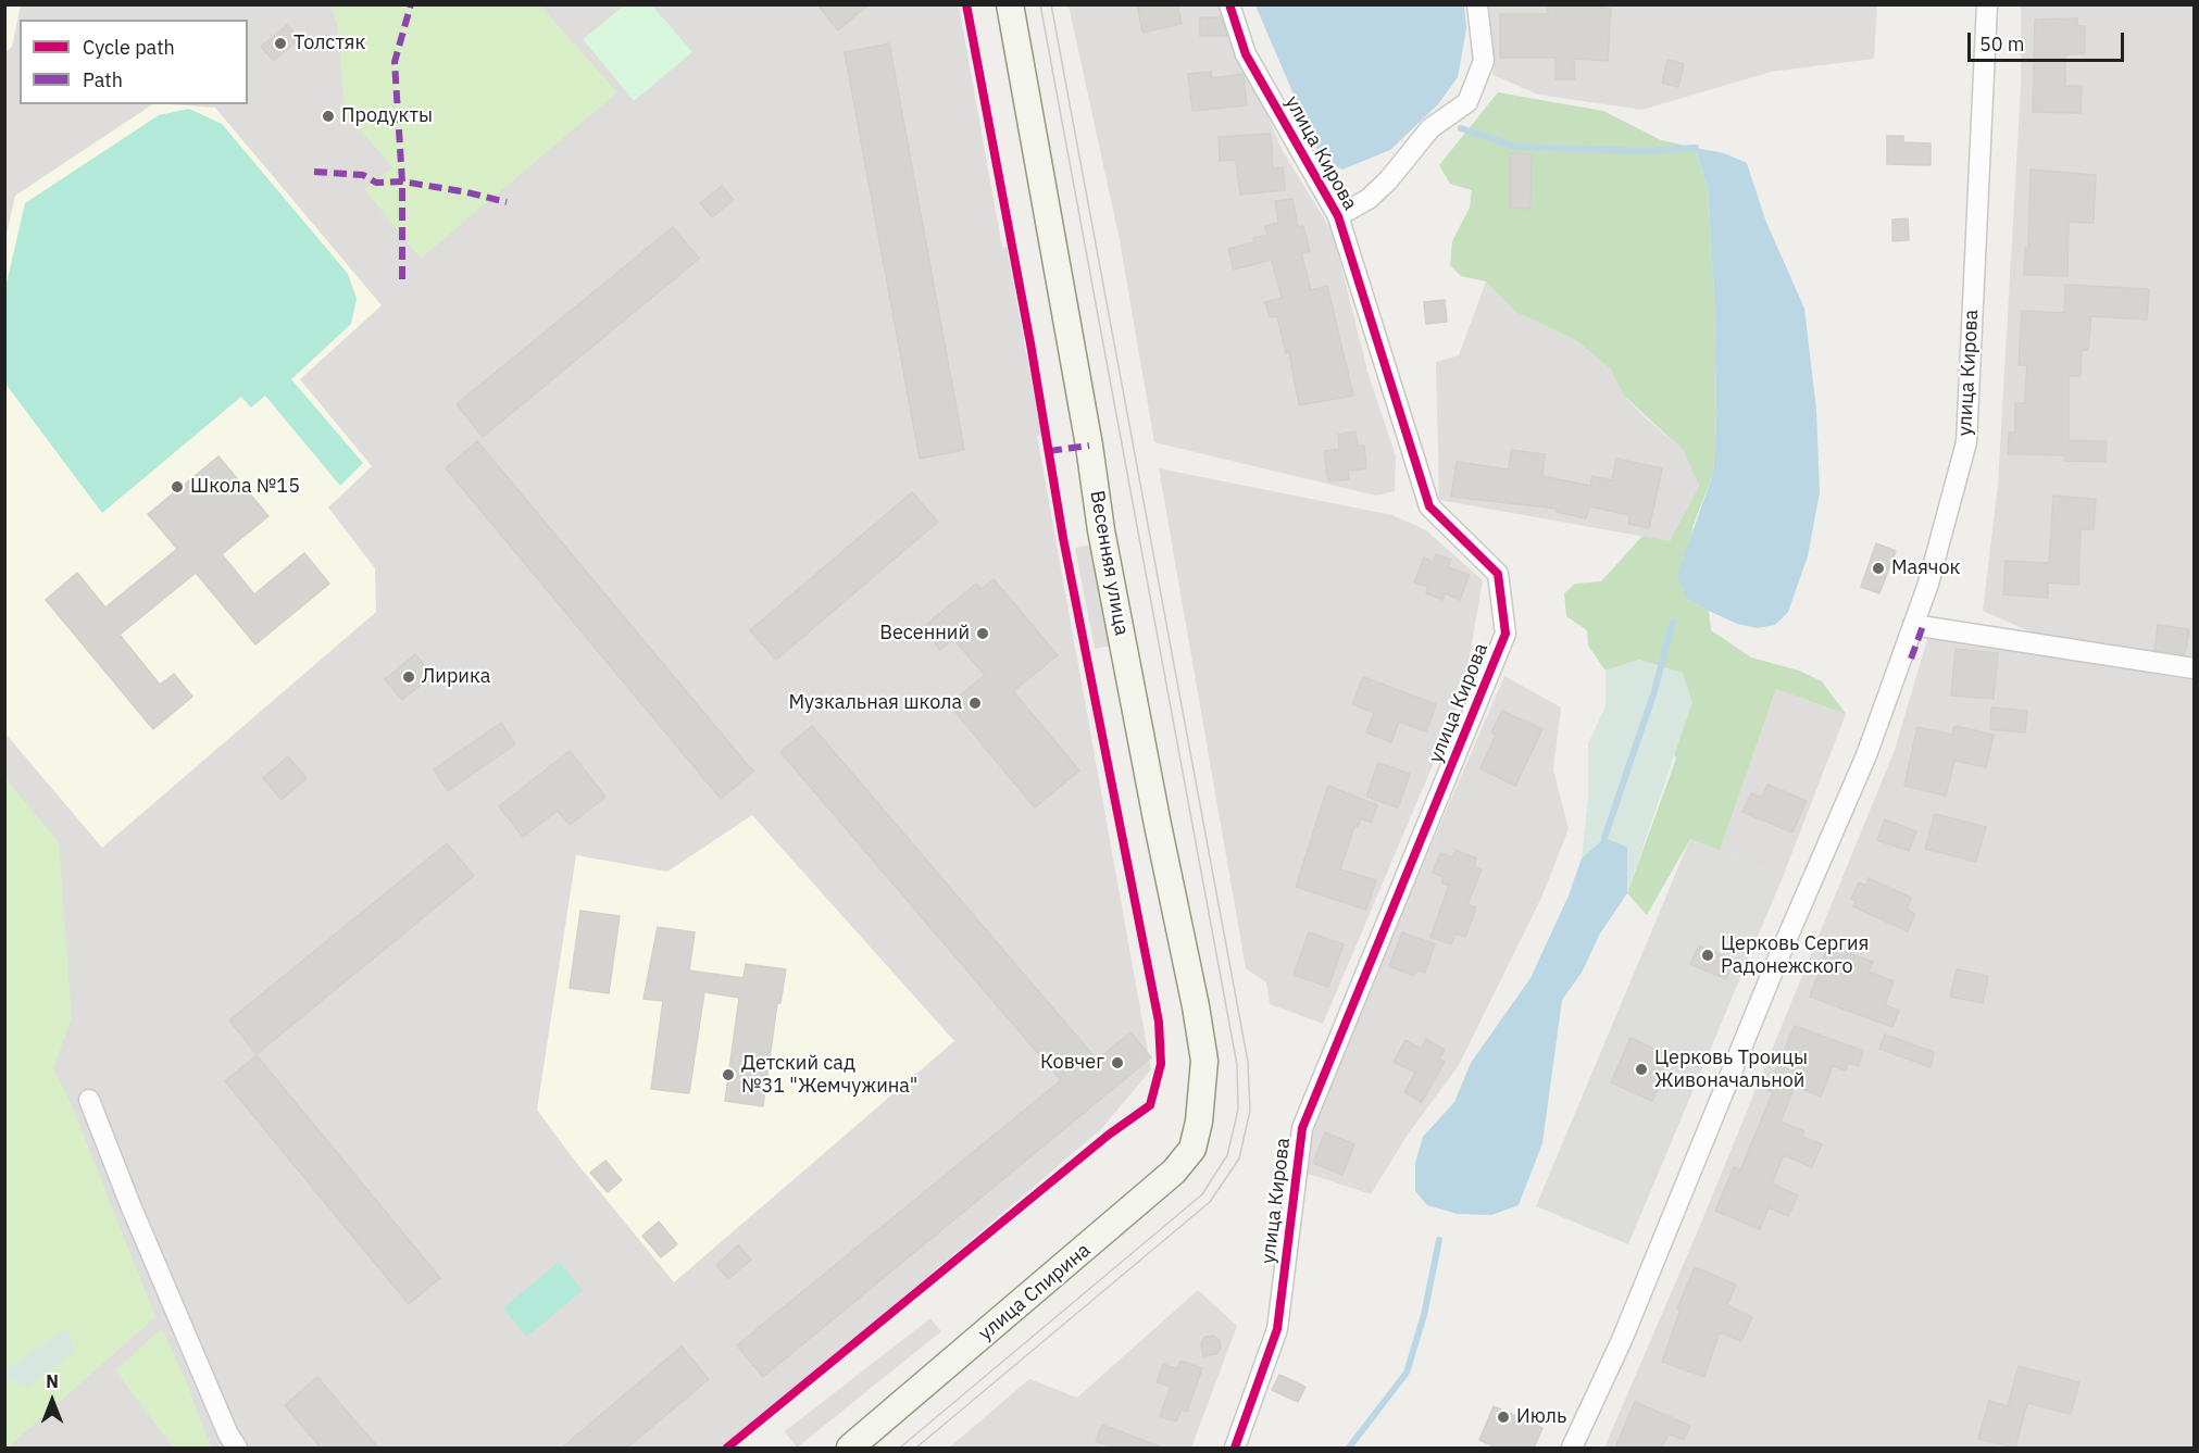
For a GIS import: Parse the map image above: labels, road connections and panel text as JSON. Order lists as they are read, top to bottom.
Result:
{
  "streets": {
    "main road": ["Весенняя улица", "улица Спирина"],
    "street": ["улица Кирова"]
  },
  "crossings": [
    ["Весенняя улица", "улица Спирина"]
  ],
  "places": [
    "Толстяк",
    "Продукты",
    "Школа №15",
    "Маячок",
    "Весенний",
    "Лирика",
    "Музкальная школа",
    "Церковь Сергия Радонежского",
    "Ковчег",
    "Церковь Троицы Живоначальной",
    "Детский сад №31 \"Жемчужина\"",
    "Июль"
  ],
  "legend": ["Cycle path", "Path"],
  "scale_bar": "50 m",
  "north": "top"
}
